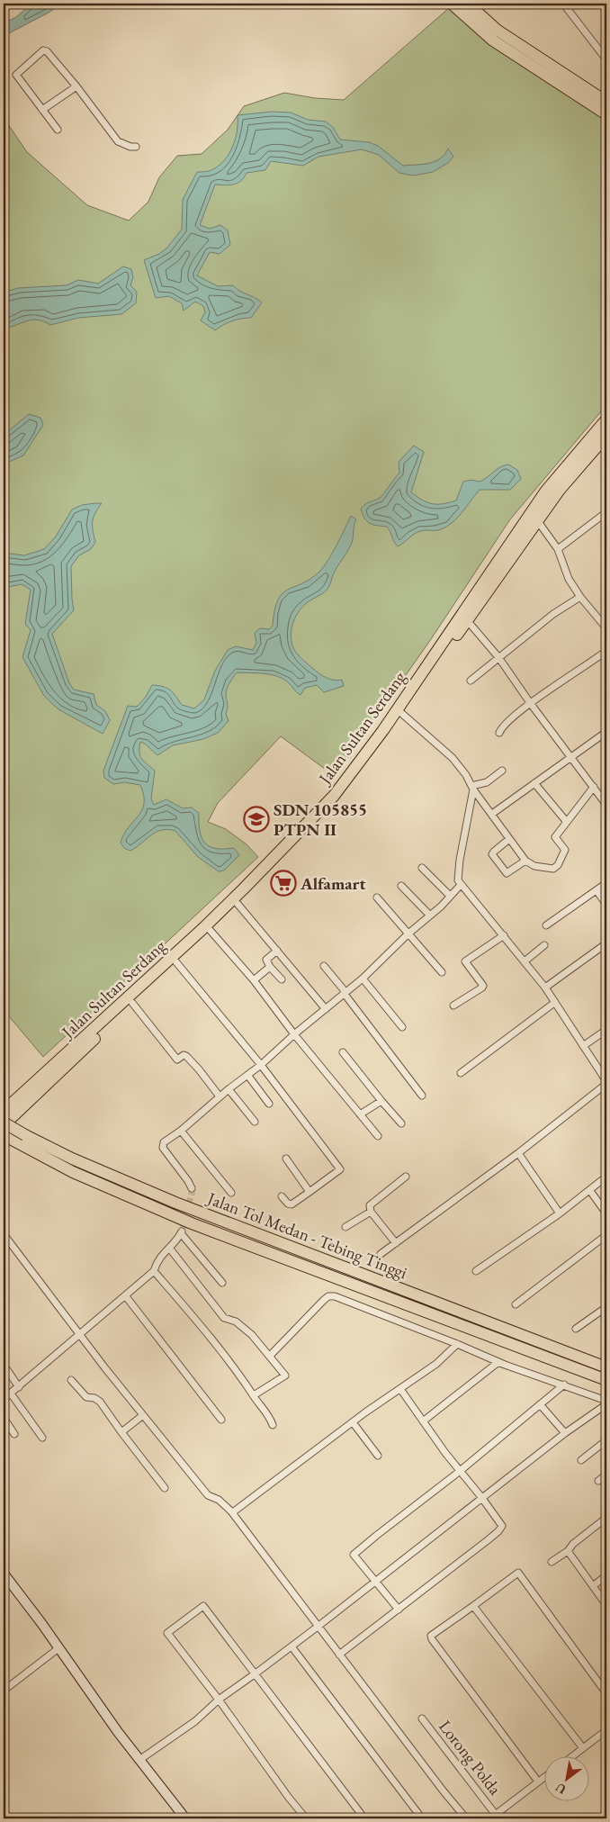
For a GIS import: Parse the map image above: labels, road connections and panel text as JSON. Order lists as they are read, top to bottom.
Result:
{
  "streets": {
    "highway": ["Jalan Sultan Serdang", "Jalan Tol Medan - Tebing Tinggi"],
    "street": ["Lorong Polda"]
  },
  "crossings": [
    ["Jalan Sultan Serdang", "Jalan Tol Medan - Tebing Tinggi"]
  ],
  "places": {
    "school or university": ["SDN 105855 PTPN II"],
    "supermarket": ["Alfamart"]
  },
  "north": "bottom left"
}
